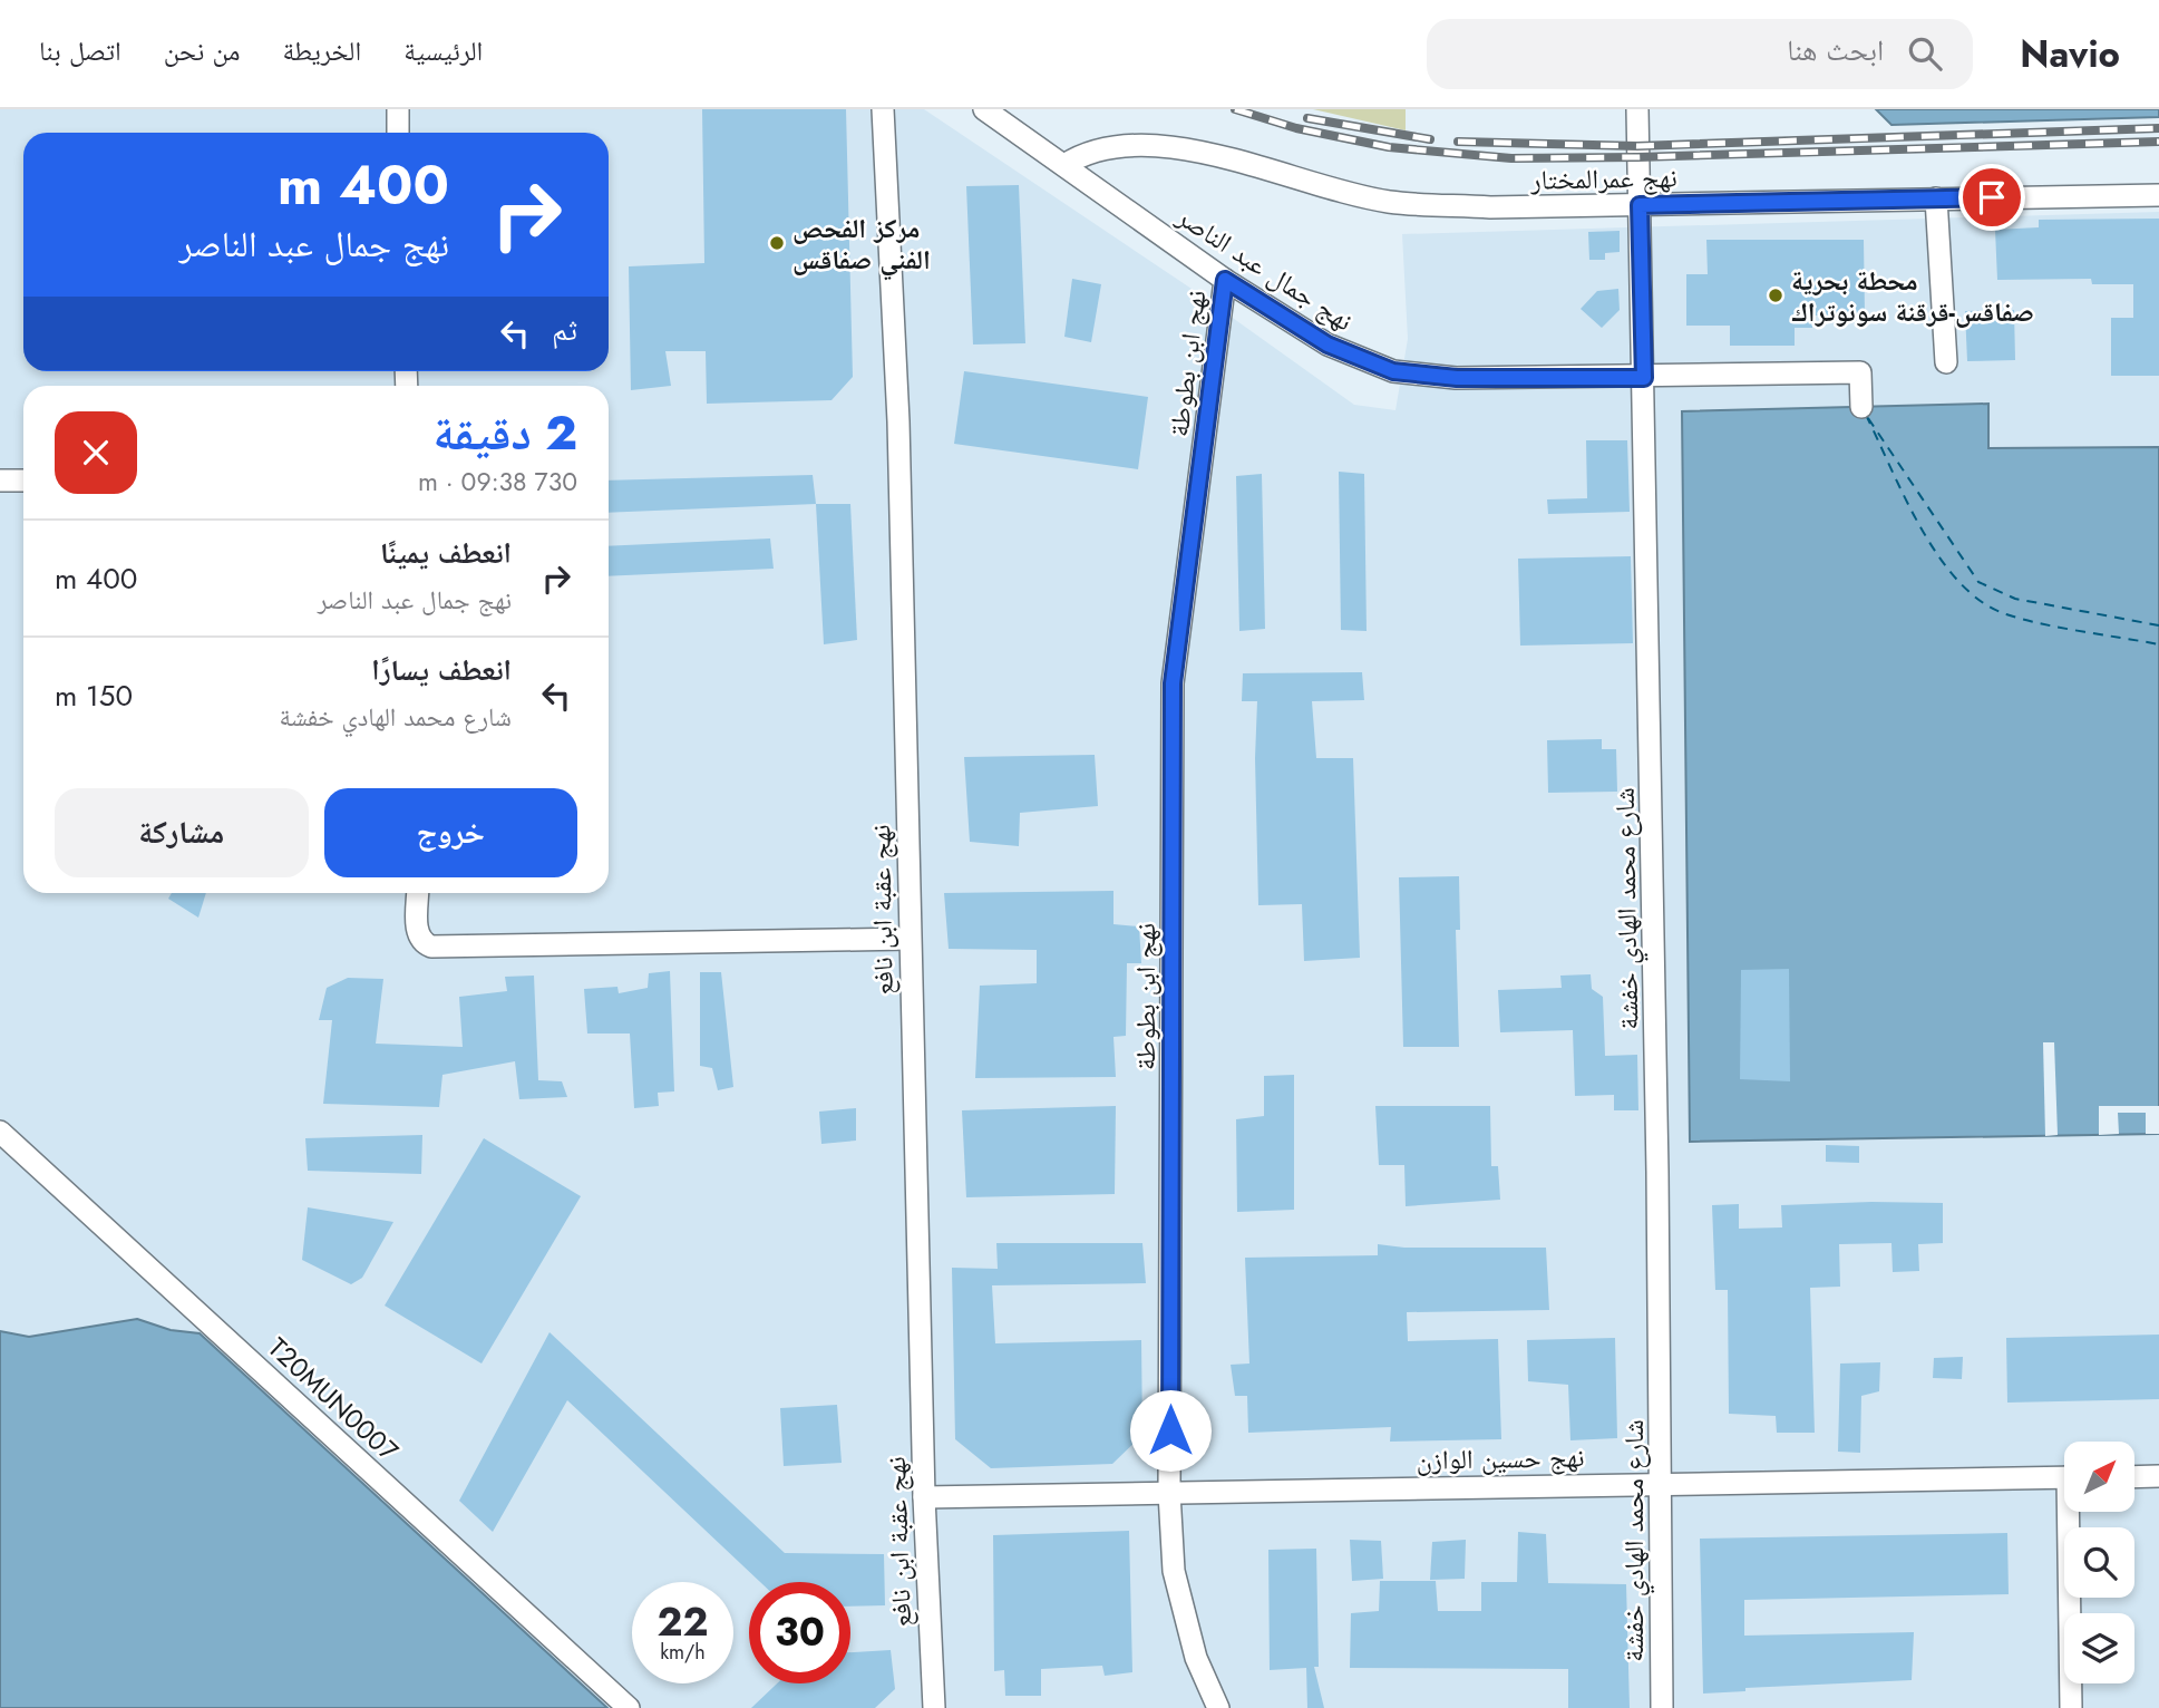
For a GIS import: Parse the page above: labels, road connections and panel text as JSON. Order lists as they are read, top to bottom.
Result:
{
  "streets": {
    "street": [
      "نهج عمرالمختار",
      "نهج جمال عبد الناصر",
      "نهج ابن بطوطة",
      "شارع محمد الهادي خفشة",
      "نهج عقبة ابن نافع",
      "T20MUN0007",
      "نهج حسين الوازن"
    ]
  },
  "crossings": [
    ["نهج عمرالمختار", "نهج جمال عبد الناصر"],
    ["نهج عمرالمختار", "شارع محمد الهادي خفشة"],
    ["نهج جمال عبد الناصر", "نهج ابن بطوطة"],
    ["نهج جمال عبد الناصر", "شارع محمد الهادي خفشة"],
    ["نهج ابن بطوطة", "نهج حسين الوازن"],
    ["شارع محمد الهادي خفشة", "نهج حسين الوازن"],
    ["نهج عقبة ابن نافع", "نهج حسين الوازن"]
  ],
  "places": ["مركز الفحص الفني صفاقس", "محطة بحرية صفاقس-قرقنة سونوتراك"],
  "north": "top right",
  "page": {
    "header": "Navio",
    "search": "ابحث هنا",
    "nav": [
      "الرئيسية",
      "الخريطة",
      "من نحن",
      "اتصل بنا"
    ],
    "turn": ["400 m", "نهج جمال عبد الناصر"],
    "then": "ثم",
    "heading": ["2 دقيقة", "730 m · 09:38"],
    "list": [
      {
        "name": "انعطف يمينًا",
        "note": "نهج جمال عبد الناصر",
        "value": "400 m"
      },
      {
        "name": "انعطف يسارًا",
        "note": "شارع محمد الهادي خفشة",
        "value": "150 m"
      }
    ],
    "buttons": ["خروج", "مشاركة"],
    "speed": "22 km/h",
    "limit": "30"
  }
}
